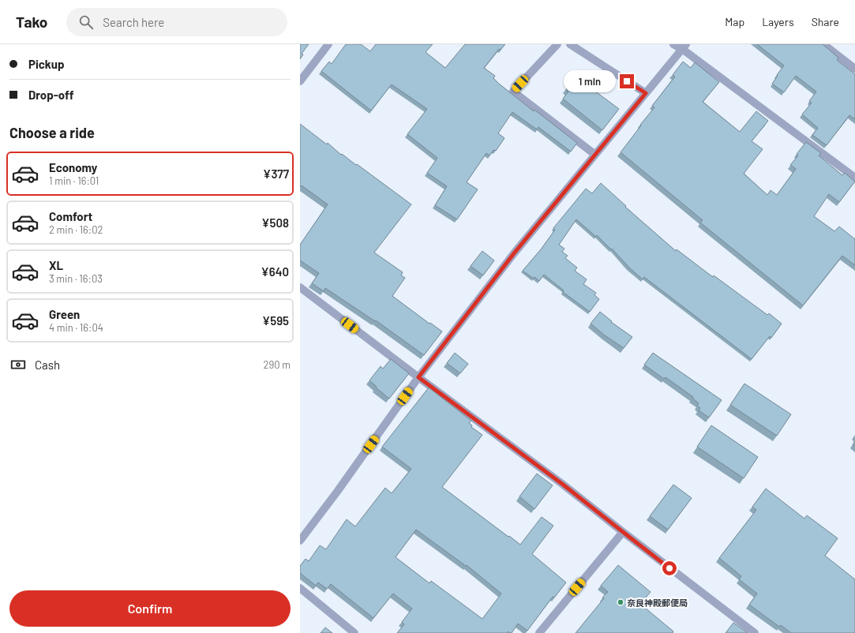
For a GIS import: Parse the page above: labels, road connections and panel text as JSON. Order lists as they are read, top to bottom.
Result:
{
  "places": ["奈良神殿郵便局"],
  "page": {
    "header": "Tako",
    "search": "Search here",
    "nav": ["Map", "Layers", "Share"],
    "banner": ["Pickup", "Drop-off"],
    "bubble": "1 min",
    "heading": "Choose a ride",
    "list": [
      {
        "name": "Economy",
        "note": "1 min · 16:01",
        "value": "¥377"
      },
      {
        "name": "Comfort",
        "note": "2 min · 16:02",
        "value": "¥508"
      },
      {
        "name": "XL",
        "note": "3 min · 16:03",
        "value": "¥640"
      },
      {
        "name": "Green",
        "note": "4 min · 16:04",
        "value": "¥595"
      }
    ],
    "pay": ["Cash", "290 m"],
    "buttons": "Confirm"
  }
}
